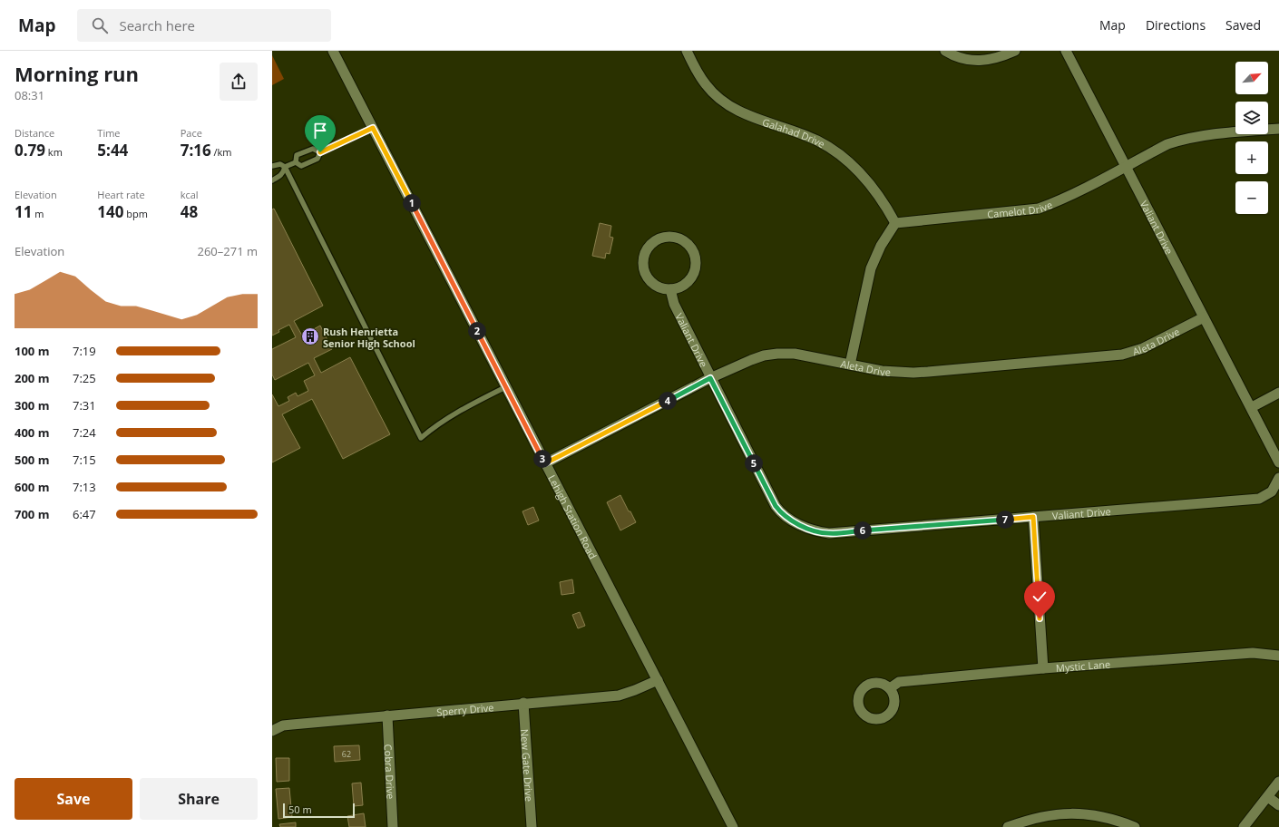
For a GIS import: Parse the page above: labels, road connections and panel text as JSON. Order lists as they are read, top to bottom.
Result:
{
  "streets": {
    "street": [
      "Galahad Drive",
      "Camelot Drive",
      "Valiant Drive",
      "Aleta Drive",
      "Lehigh Station Road",
      "Mystic Lane",
      "Sperry Drive",
      "New Gate Drive",
      "Cobra Drive"
    ]
  },
  "crossings": [
    ["Galahad Drive", "Camelot Drive"],
    ["Camelot Drive", "Valiant Drive"],
    ["Valiant Drive", "Aleta Drive"],
    ["Aleta Drive", "Lehigh Station Road"],
    ["Lehigh Station Road", "Sperry Drive"],
    ["Sperry Drive", "New Gate Drive"],
    ["Sperry Drive", "Cobra Drive"]
  ],
  "places": {
    "building": ["Rush Henrietta Senior High School"]
  },
  "house_numbers": ["62"],
  "scale_bar": "50 m",
  "north": "top right",
  "page": {
    "header": "Map",
    "search": "Search here",
    "nav": ["Map", "Directions", "Saved"],
    "heading": ["Morning run", "08:31"],
    "map_buttons": ["+", "−"],
    "stats": [
      ["Distance", "0.79 km"],
      ["Time", "5:44"],
      ["Pace", "7:16 /km"],
      ["Elevation", "11 m"],
      ["Heart rate", "140 bpm"],
      ["kcal", "48"]
    ],
    "pins": [
      "1",
      "2",
      "4",
      "3",
      "5",
      "7",
      "6"
    ],
    "chart": ["Elevation", "260–271 m"],
    "list": [
      {
        "name": "100 m",
        "note": "7:19"
      },
      {
        "name": "200 m",
        "note": "7:25"
      },
      {
        "name": "300 m",
        "note": "7:31"
      },
      {
        "name": "400 m",
        "note": "7:24"
      },
      {
        "name": "500 m",
        "note": "7:15"
      },
      {
        "name": "600 m",
        "note": "7:13"
      },
      {
        "name": "700 m",
        "note": "6:47"
      }
    ],
    "buttons": ["Save", "Share"],
    "scale": "50 m"
  }
}
